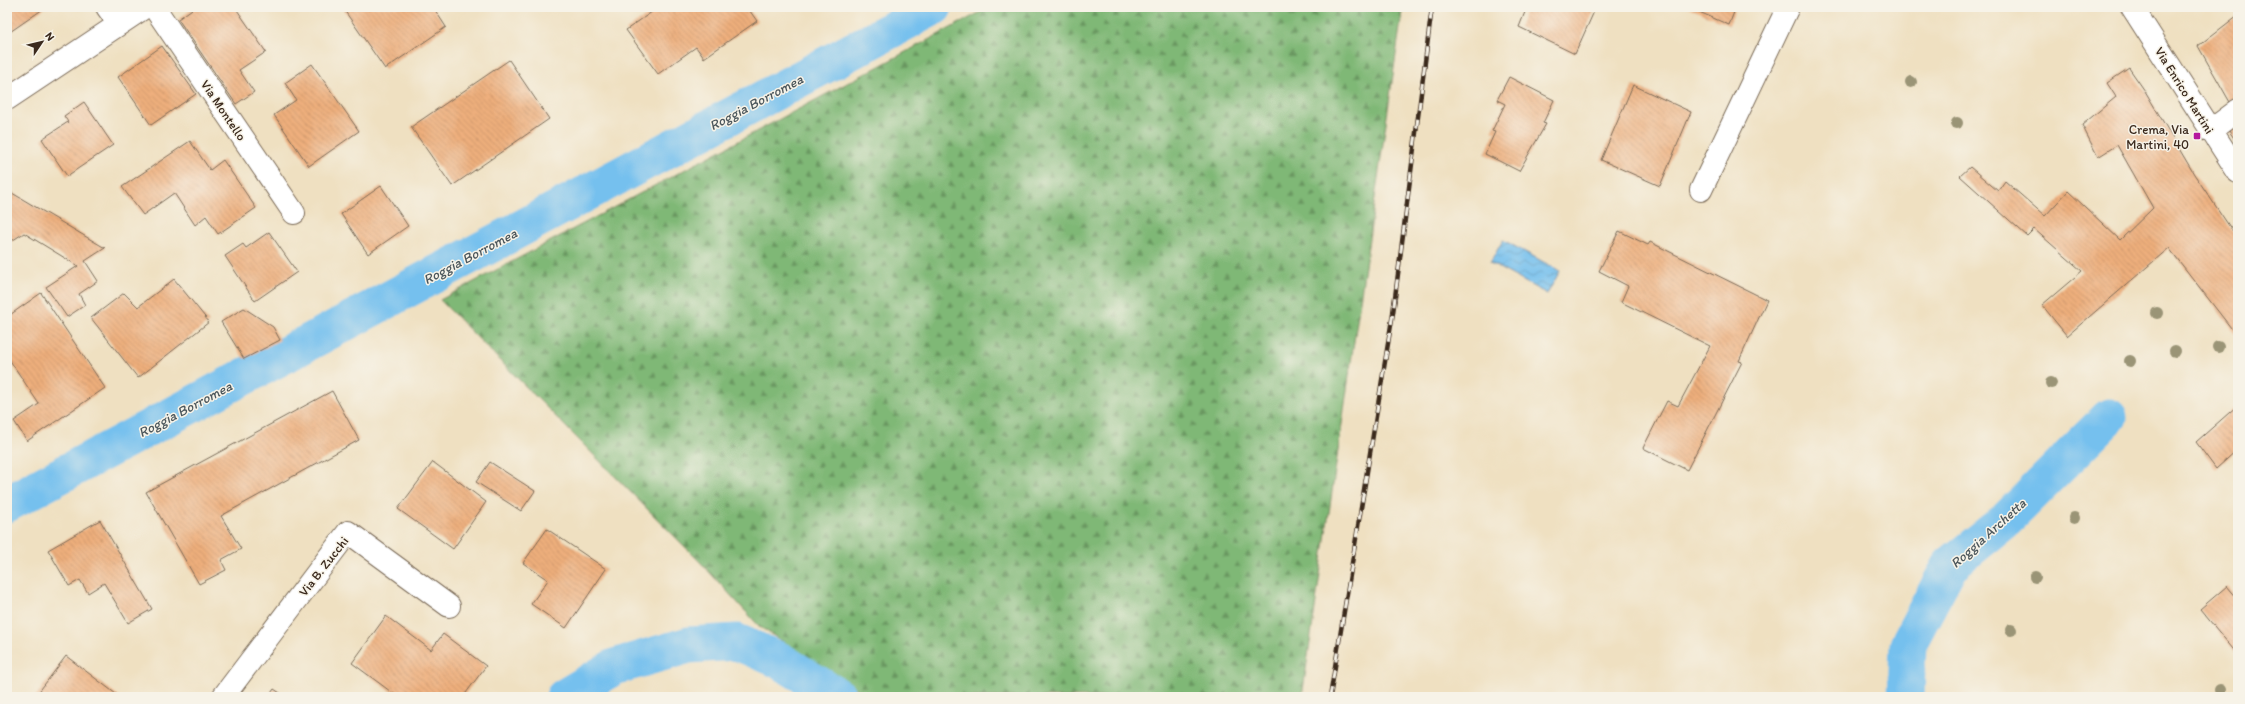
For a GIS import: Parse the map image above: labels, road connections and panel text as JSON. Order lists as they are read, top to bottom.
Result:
{
  "streets": {
    "street": ["Via Enrico Martini", "Via Montello", "Via B. Zucchi"]
  },
  "water": ["Roggia Borromea", "Roggia Archetta"],
  "places": {
    "transit": ["Crema, Via Martini, 40"]
  },
  "north": "top right"
}
